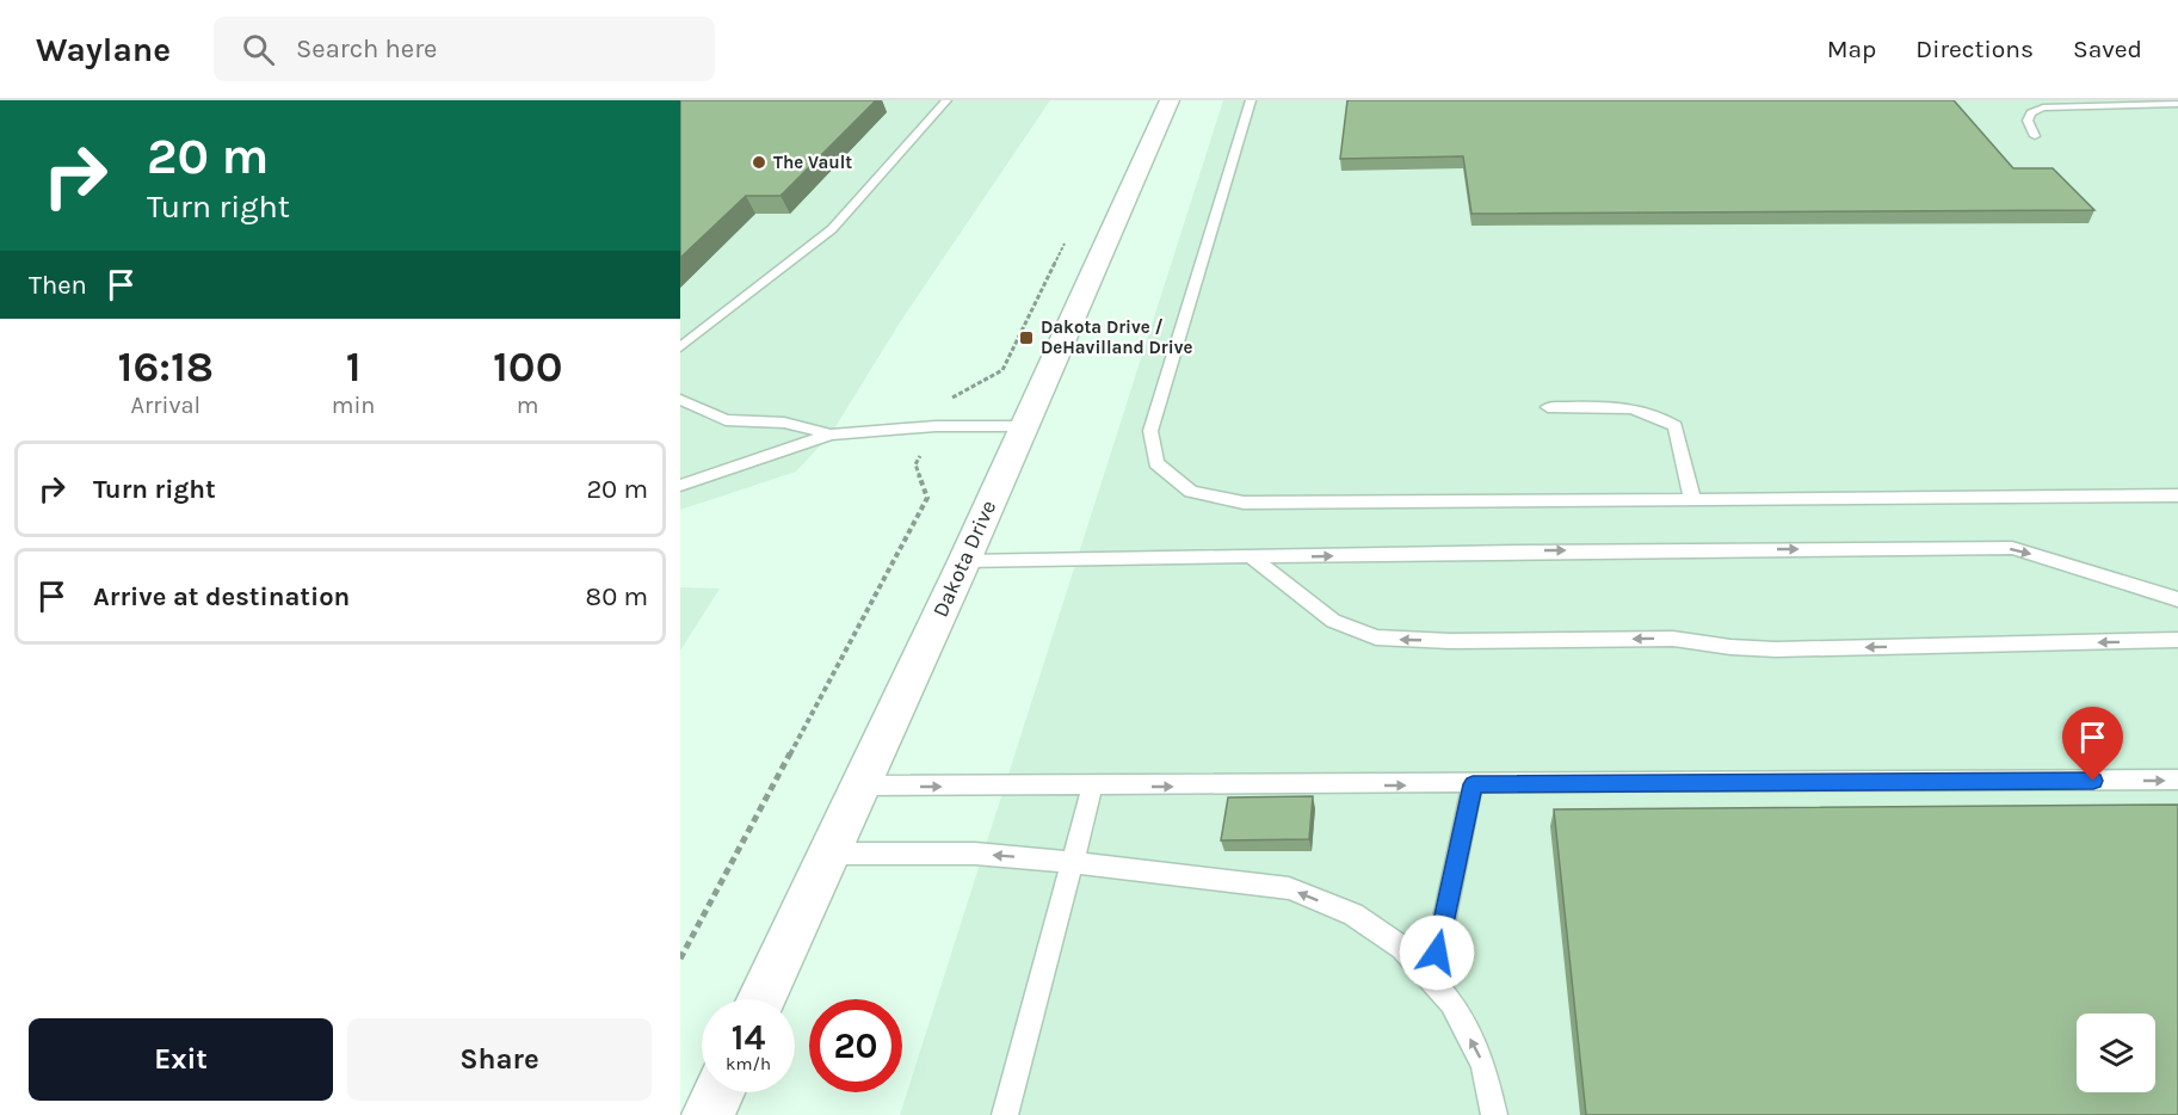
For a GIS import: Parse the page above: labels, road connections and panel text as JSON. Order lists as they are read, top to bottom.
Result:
{
  "streets": {
    "street": ["Dakota Drive"]
  },
  "places": {
    "other": ["The Vault"],
    "transit": ["Dakota Drive / DeHavilland Drive"]
  },
  "page": {
    "header": "Waylane",
    "search": "Search here",
    "nav": ["Map", "Directions", "Saved"],
    "turn": ["20 m", "Turn right"],
    "then": "Then",
    "eta": [
      "16:18",
      "Arrival",
      "1",
      "min",
      "100",
      "m"
    ],
    "list": [
      {
        "name": "Turn right",
        "value": "20 m"
      },
      {
        "name": "Arrive at destination",
        "value": "80 m"
      }
    ],
    "speed": "14 km/h",
    "limit": "20",
    "buttons": ["Exit", "Share"]
  }
}
